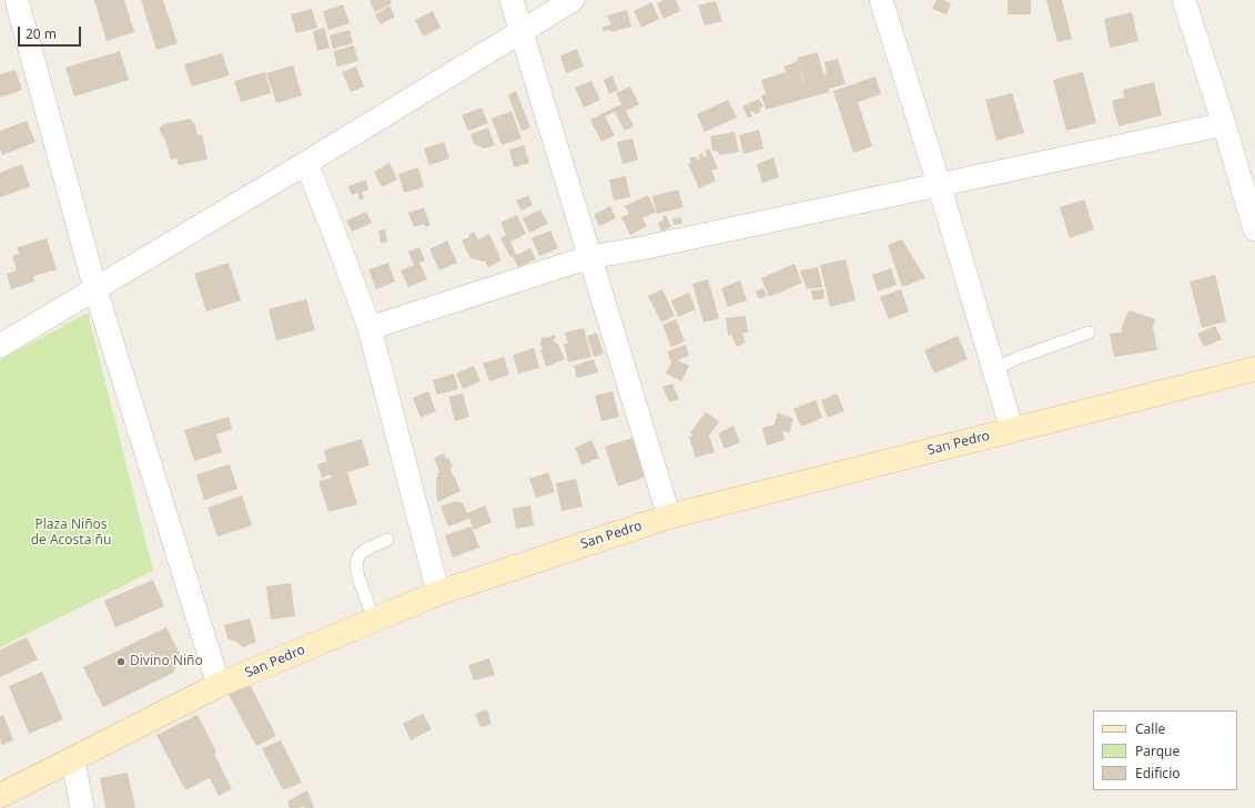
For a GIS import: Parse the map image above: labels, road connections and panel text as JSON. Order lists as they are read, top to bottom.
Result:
{
  "streets": {
    "main road": ["San Pedro"]
  },
  "parks": ["Plaza Niños de Acosta ñu"],
  "places": ["Divino Niño"],
  "legend": ["Calle", "Parque", "Edificio"],
  "scale_bar": "20 m"
}
